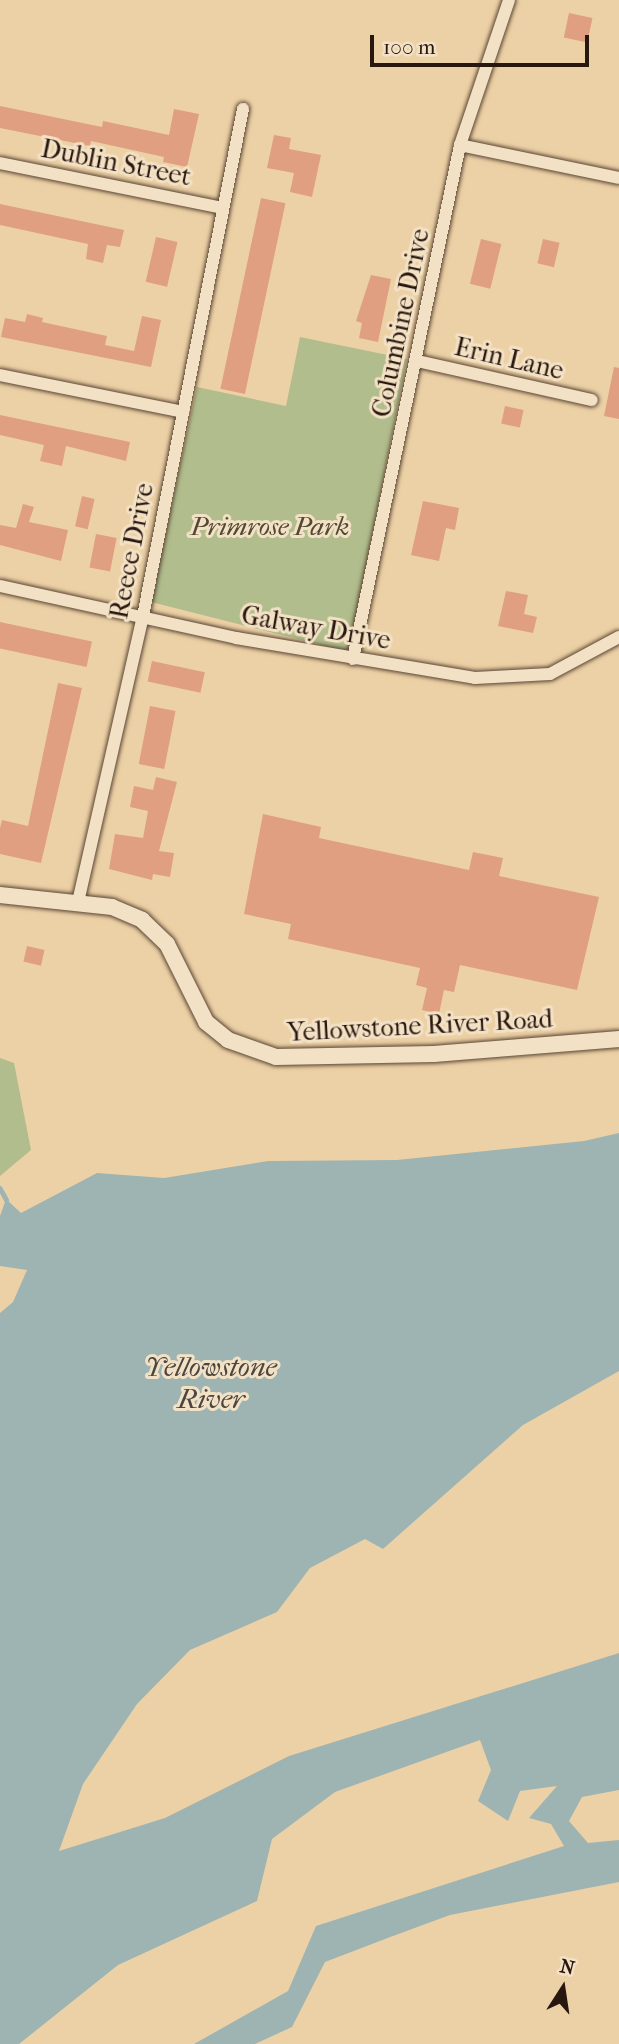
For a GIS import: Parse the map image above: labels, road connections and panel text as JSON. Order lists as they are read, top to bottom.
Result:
{
  "streets": {
    "street": [
      "Dublin Street",
      "Columbine Drive",
      "Erin Lane",
      "Reece Drive",
      "Galway Drive",
      "Yellowstone River Road"
    ]
  },
  "crossings": [
    ["Dublin Street", "Reece Drive"],
    ["Columbine Drive", "Erin Lane"],
    ["Columbine Drive", "Galway Drive"],
    ["Reece Drive", "Galway Drive"],
    ["Reece Drive", "Yellowstone River Road"]
  ],
  "water": ["Yellowstone River"],
  "parks": ["Primrose Park"],
  "scale_bar": "100 m",
  "north": "top"
}
